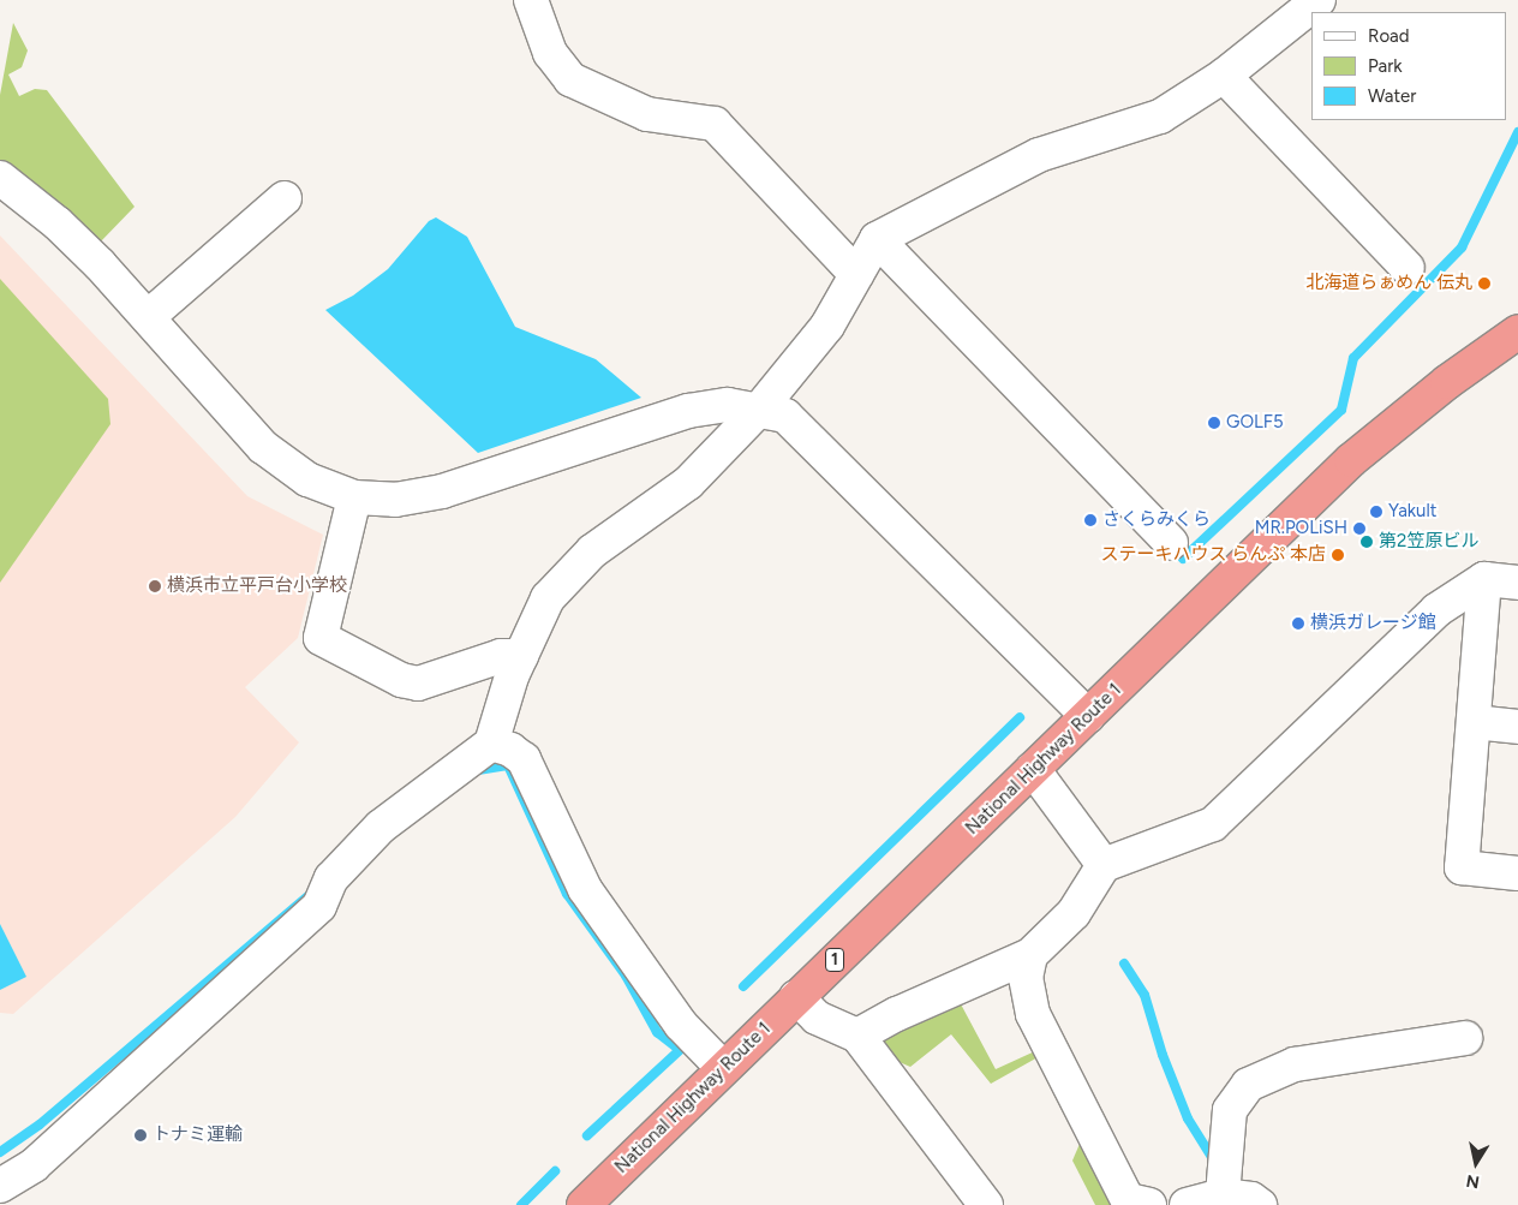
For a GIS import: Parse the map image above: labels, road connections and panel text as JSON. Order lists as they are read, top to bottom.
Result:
{
  "streets": {
    "highway": ["National Highway Route 1", "1"]
  },
  "places": [
    "北海道らぁめん 伝丸",
    "GOLF5",
    "Yakult",
    "さくらみくら",
    "MR.POLiSH",
    "第2笠原ビル",
    "ステーキハウス らんぷ 本店",
    "横浜市立平戸台小学校",
    "横浜ガレージ館",
    "トナミ運輸"
  ],
  "legend": ["Road", "Park", "Water"],
  "north": "bottom"
}
